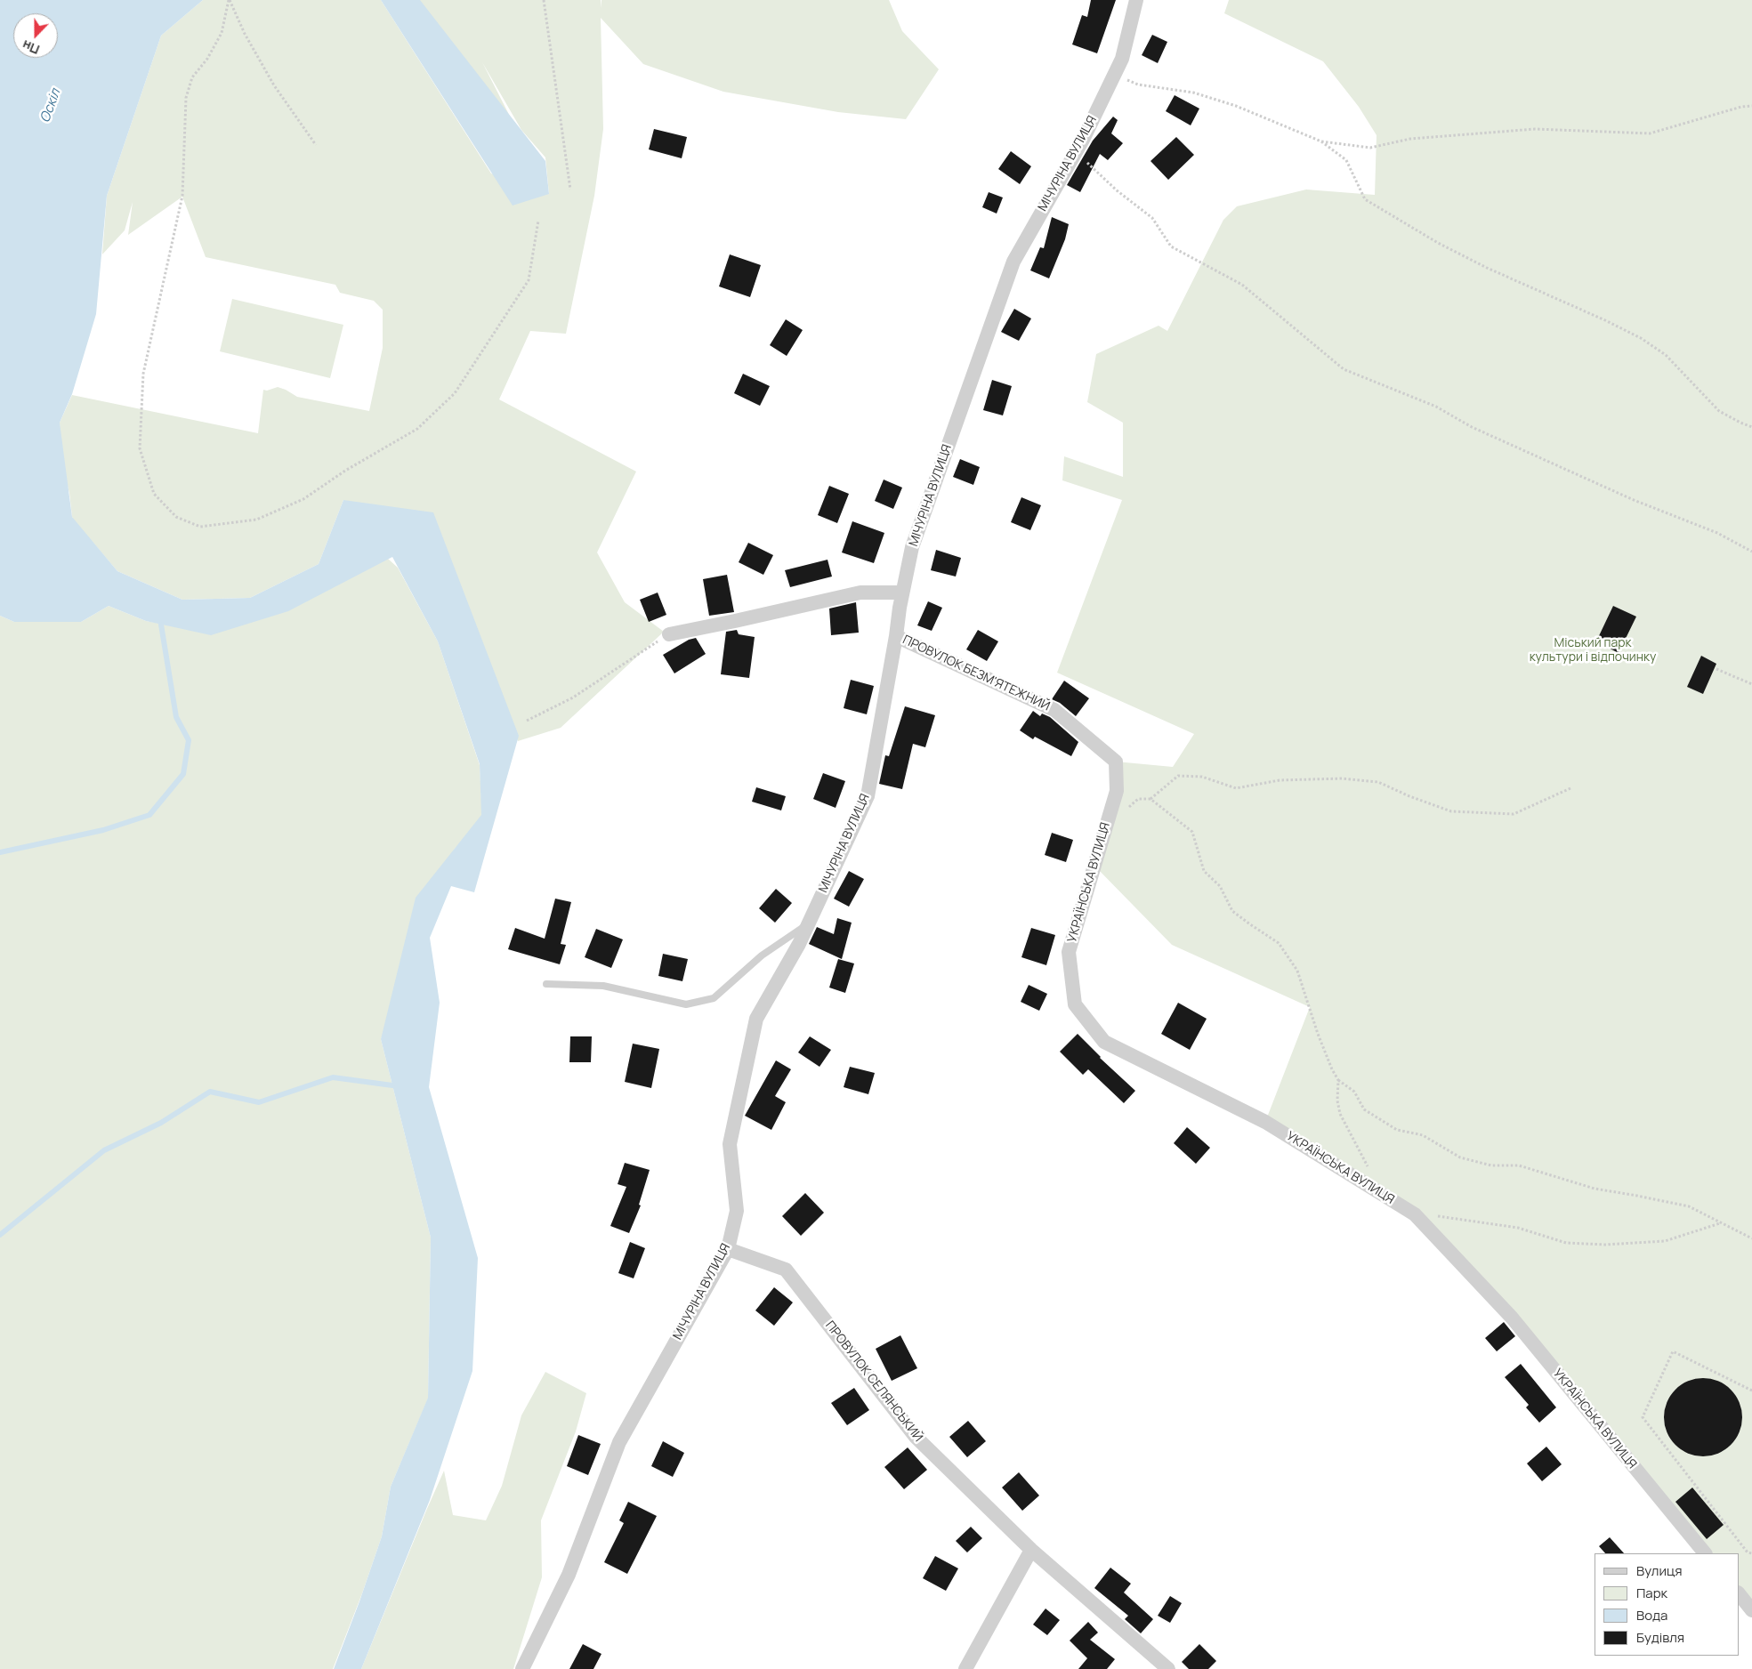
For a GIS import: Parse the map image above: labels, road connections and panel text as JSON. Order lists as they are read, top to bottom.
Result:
{
  "streets": {
    "street": [
      "МІЧУРІНА ВУЛИЦЯ",
      "ПРОВУЛОК БЕЗМ'ЯТЕЖНИЙ",
      "УКРАЇНСЬКА ВУЛИЦЯ",
      "ПРОВУЛОК СЕЛЯНСЬКИЙ"
    ]
  },
  "crossings": [
    ["МІЧУРІНА ВУЛИЦЯ", "ПРОВУЛОК БЕЗМ'ЯТЕЖНИЙ"],
    ["МІЧУРІНА ВУЛИЦЯ", "ПРОВУЛОК СЕЛЯНСЬКИЙ"],
    ["ПРОВУЛОК БЕЗМ'ЯТЕЖНИЙ", "УКРАЇНСЬКА ВУЛИЦЯ"]
  ],
  "water": ["Оскіл"],
  "parks": ["Міський парк культури і відпочинку"],
  "legend": [
    "Вулиця",
    "Парк",
    "Вода",
    "Будівля"
  ],
  "north": "bottom"
}
